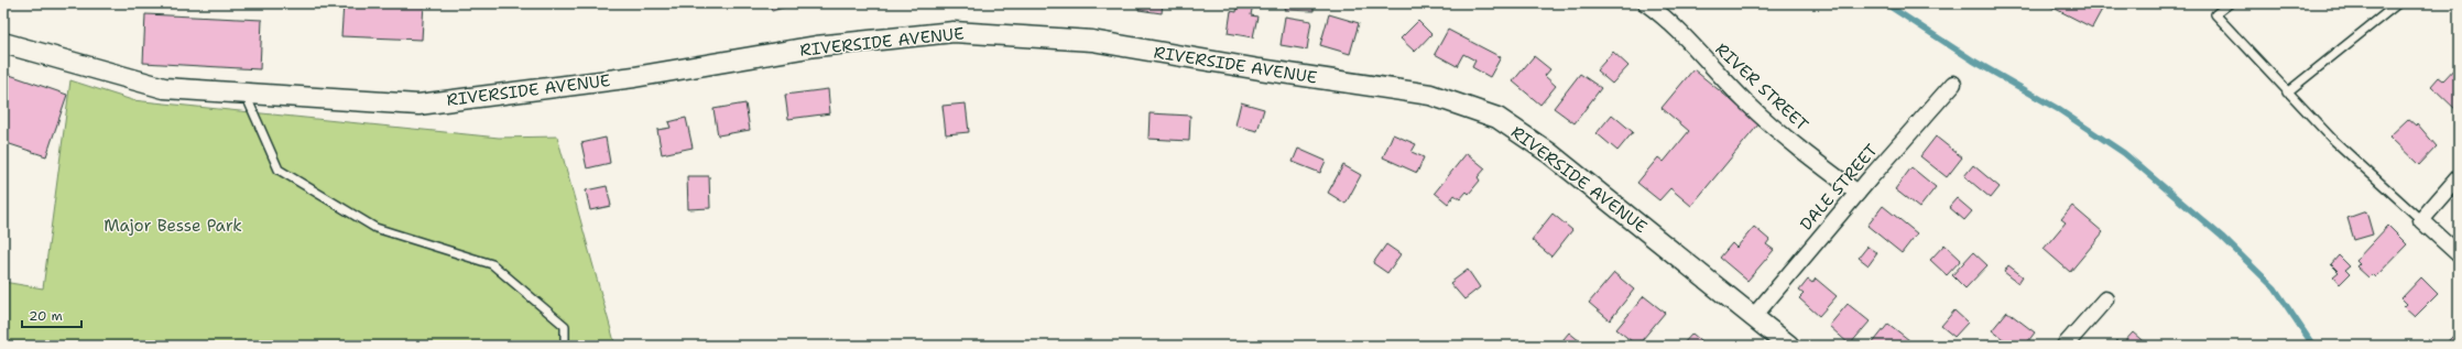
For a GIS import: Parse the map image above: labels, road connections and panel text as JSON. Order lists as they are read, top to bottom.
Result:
{
  "streets": {
    "street": ["RIVERSIDE AVENUE", "RIVER STREET", "DALE STREET"]
  },
  "crossings": [
    ["RIVERSIDE AVENUE", "DALE STREET"],
    ["RIVER STREET", "DALE STREET"]
  ],
  "parks": ["Major Besse Park"],
  "scale_bar": "20 m"
}
